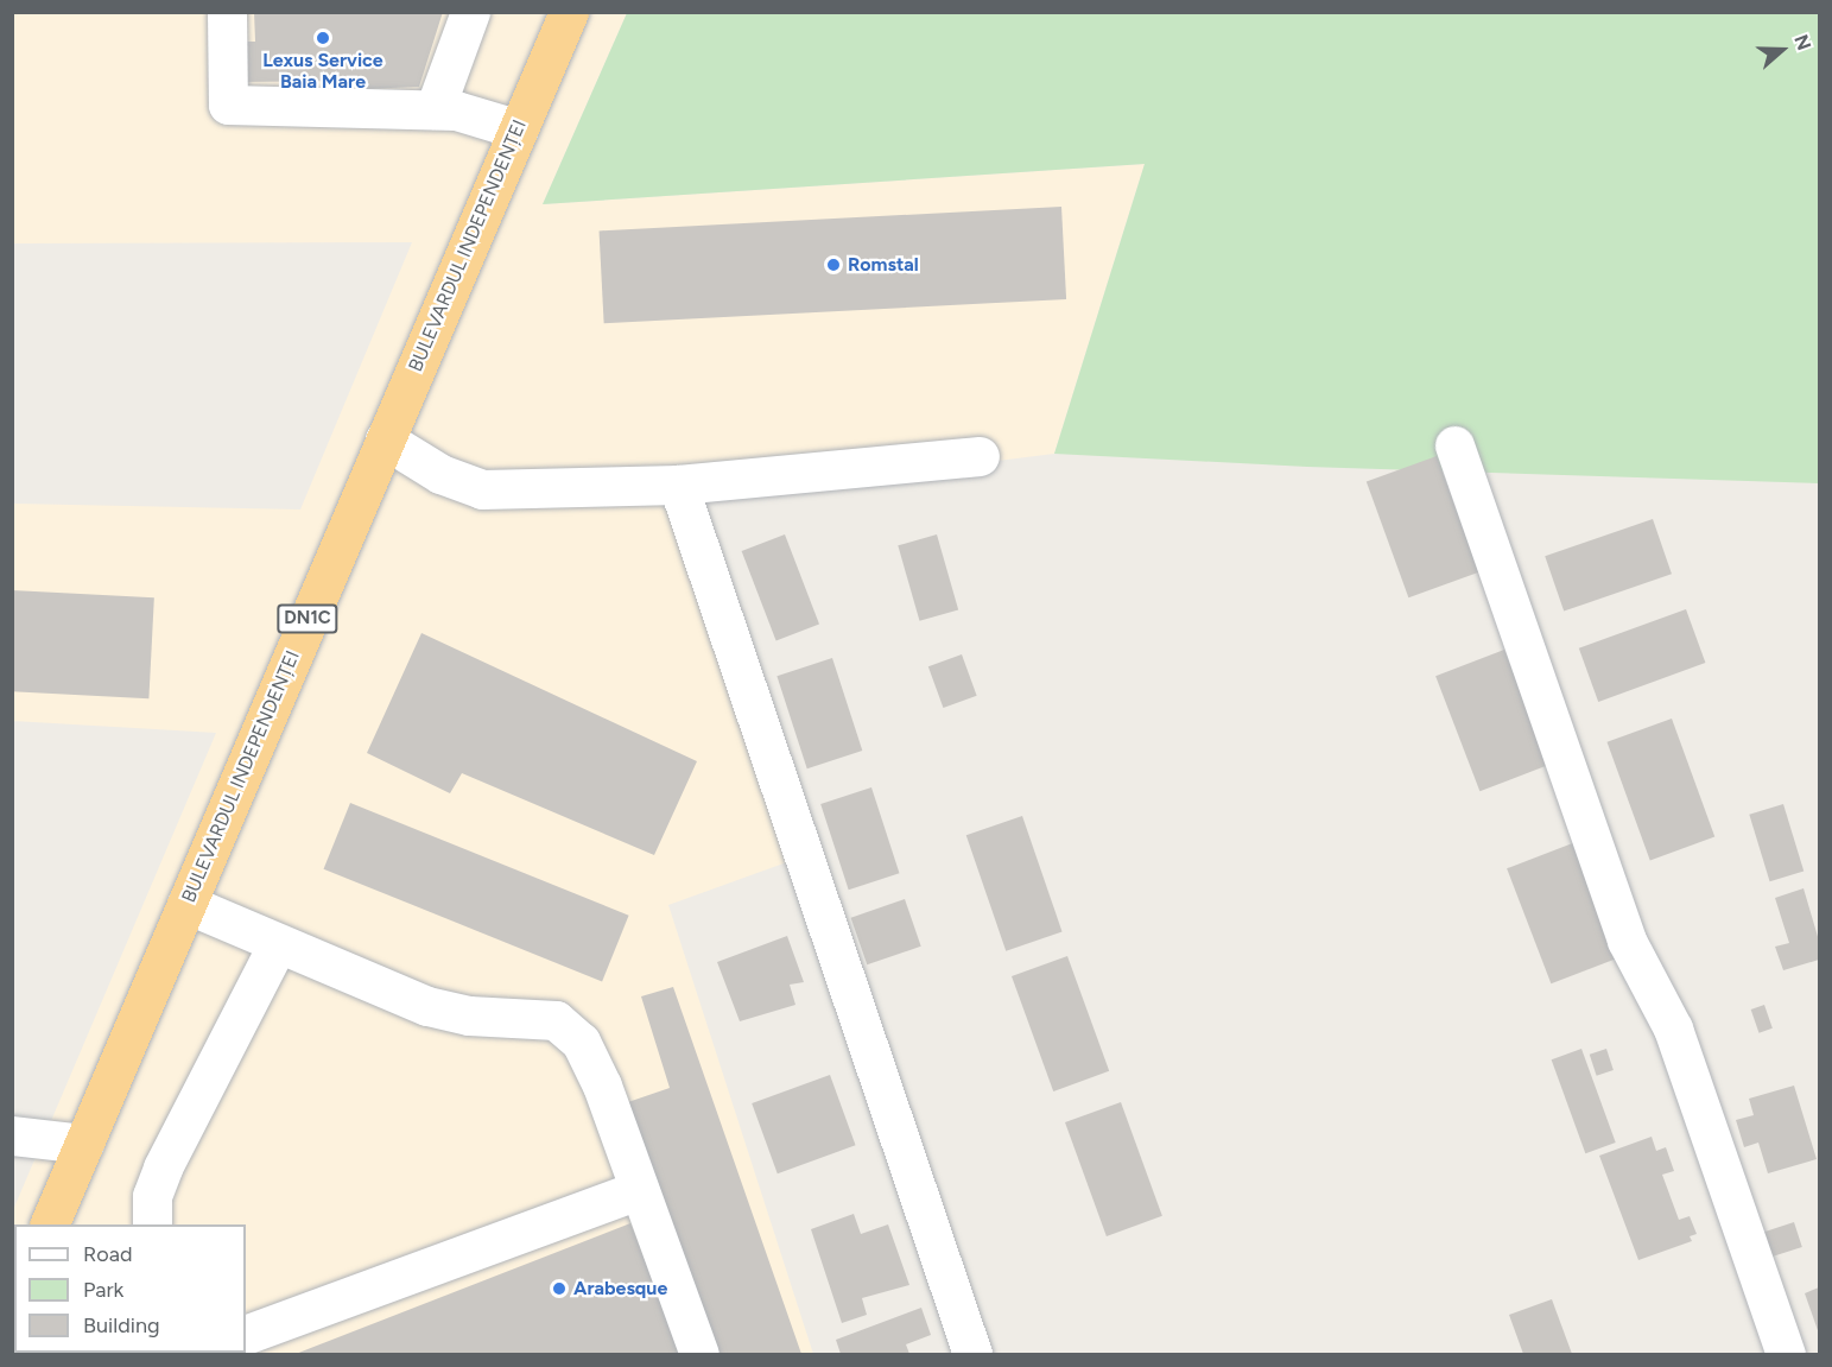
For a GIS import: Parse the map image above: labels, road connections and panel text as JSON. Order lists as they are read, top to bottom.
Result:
{
  "streets": {
    "highway": ["BULEVARDUL INDEPENDENȚEI", "DN1C"]
  },
  "places": ["Lexus Service Baia Mare", "Romstal", "Arabesque"],
  "legend": ["Road", "Park", "Building"],
  "north": "right"
}
